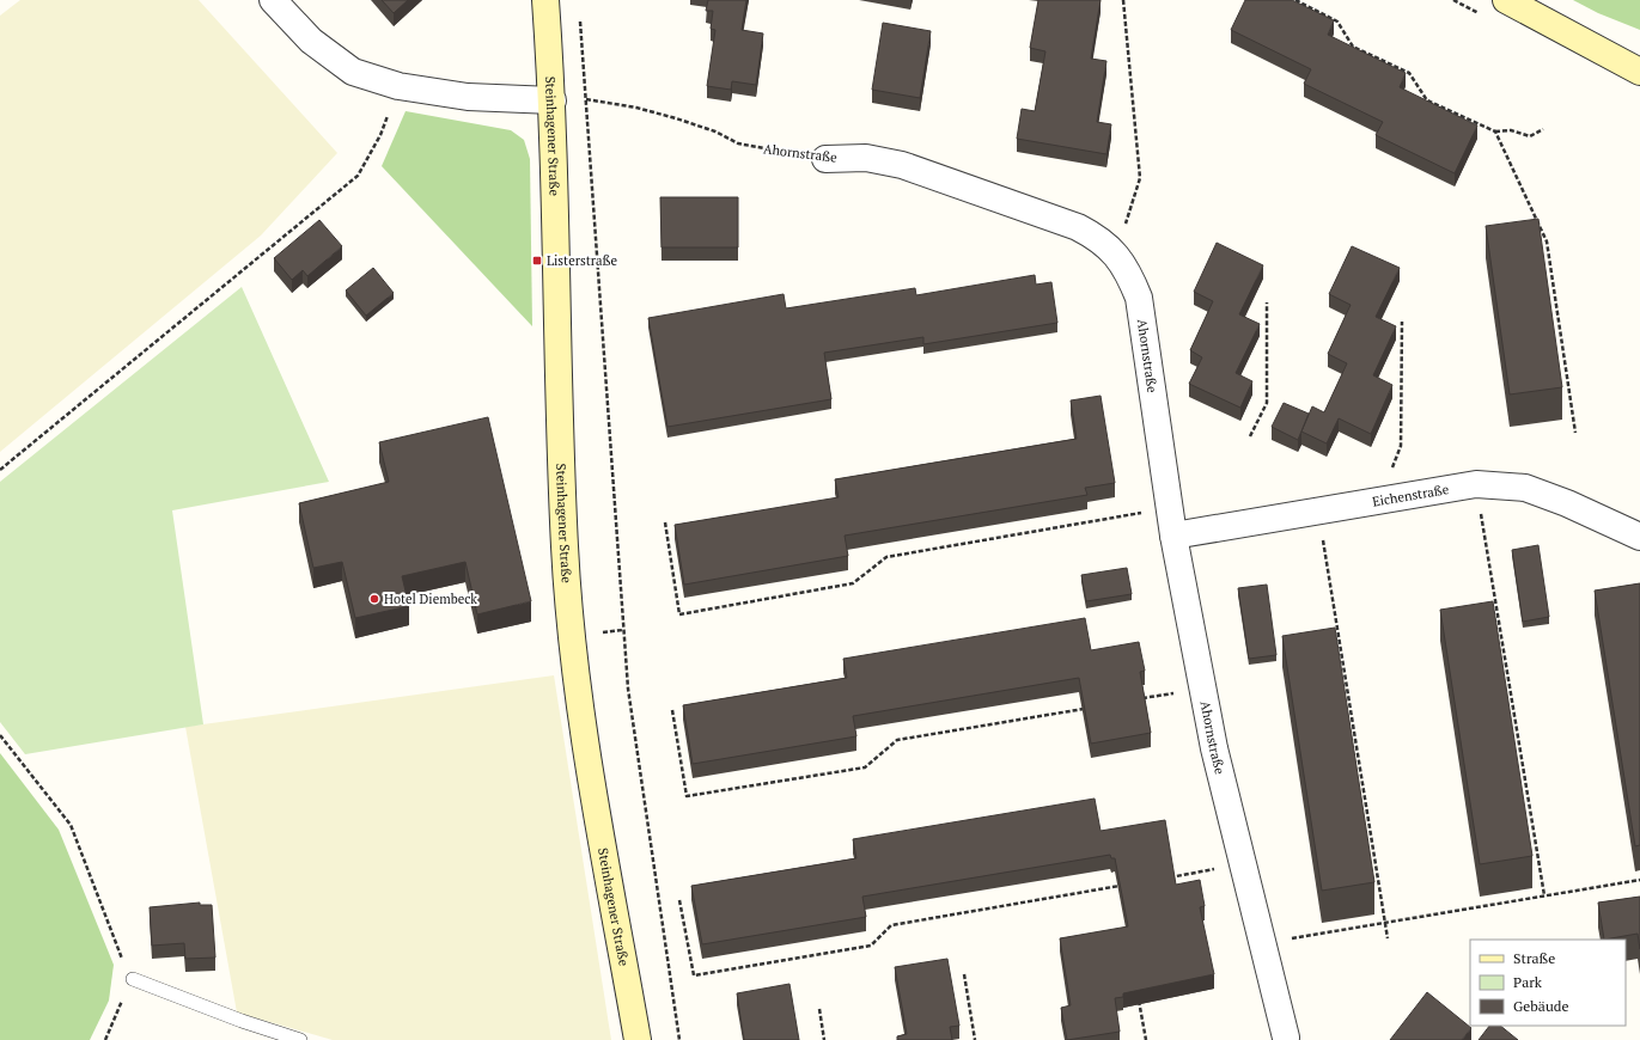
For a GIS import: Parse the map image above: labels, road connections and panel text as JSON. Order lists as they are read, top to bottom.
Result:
{
  "streets": {
    "main road": ["Steinhagener Straße"],
    "street": ["Ahornstraße", "Eichenstraße"]
  },
  "crossings": [
    ["Steinhagener Straße", "Ahornstraße"],
    ["Ahornstraße", "Eichenstraße"]
  ],
  "places": {
    "transit": ["Listerstraße"],
    "other": ["Hotel Diembeck"]
  },
  "legend": ["Straße", "Park", "Gebäude"]
}
